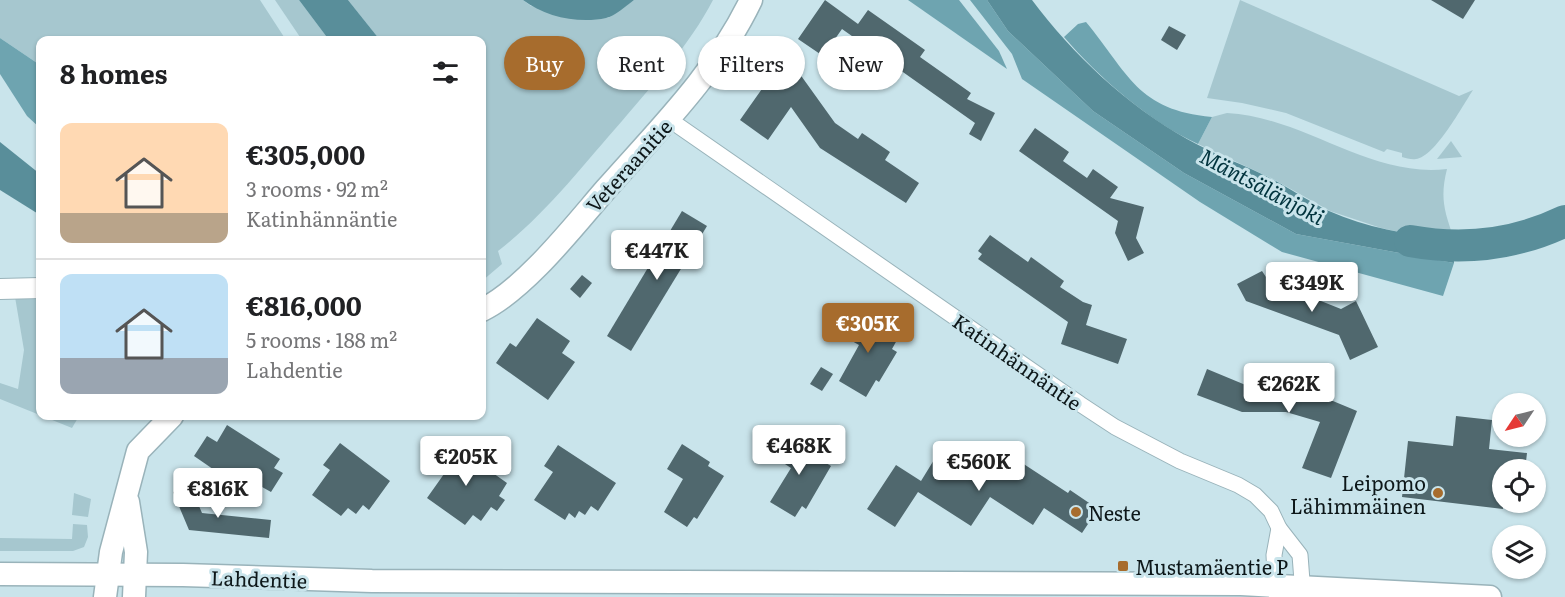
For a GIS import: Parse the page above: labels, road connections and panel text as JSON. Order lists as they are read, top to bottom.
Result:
{
  "streets": {
    "main road": ["Veteraanitie", "Lahdentie"],
    "street": ["Katinhännäntie"]
  },
  "crossings": [
    ["Veteraanitie", "Katinhännäntie"],
    ["Katinhännäntie", "Lahdentie"]
  ],
  "water": ["Mäntsälänjoki"],
  "places": {
    "other": ["Leipomo Lähimmäinen", "Neste"],
    "transit": ["Mustamäentie P"]
  },
  "north": "bottom left",
  "page": {
    "chip": [
      "Buy",
      "Rent",
      "Filters",
      "New"
    ],
    "heading": "8 homes",
    "list": [
      {
        "name": "€305,000",
        "note": "3 rooms · 92 m² · Katinhännäntie"
      },
      {
        "name": "€816,000",
        "note": "5 rooms · 188 m² · Lahdentie"
      }
    ],
    "price": [
      "€447K",
      "€349K",
      "€305K",
      "€262K",
      "€468K",
      "€205K",
      "€560K",
      "€816K"
    ]
  }
}
